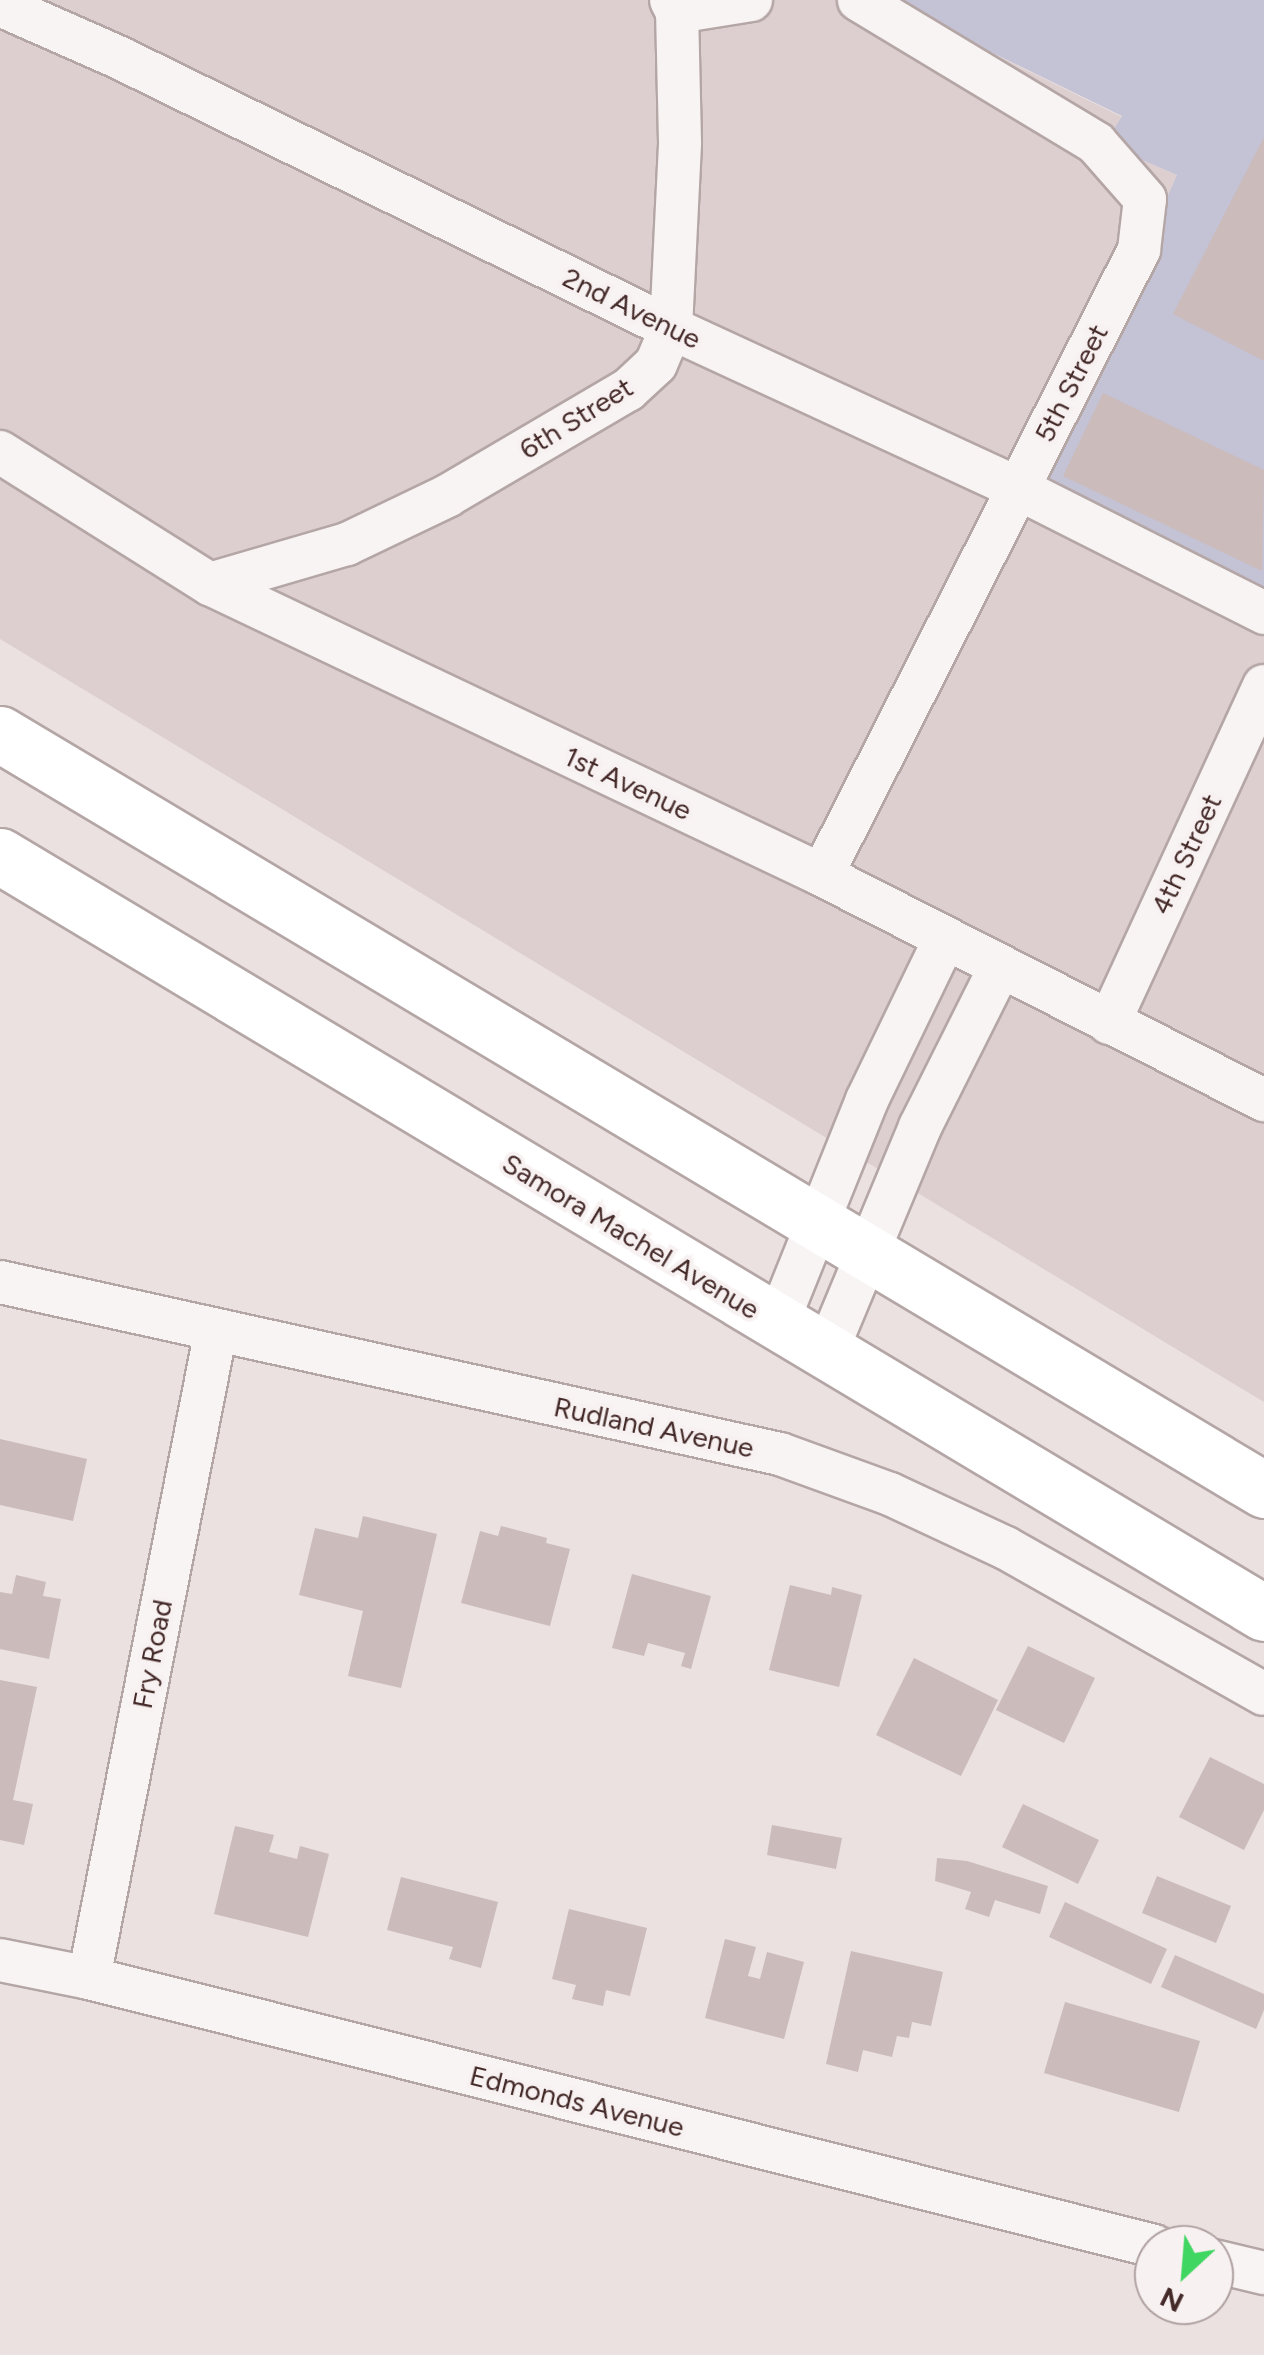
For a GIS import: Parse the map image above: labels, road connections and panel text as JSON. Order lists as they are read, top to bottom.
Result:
{
  "streets": {
    "highway": ["Samora Machel Avenue"],
    "street": [
      "2nd Avenue",
      "5th Street",
      "6th Street",
      "1st Avenue",
      "4th Street",
      "Rudland Avenue",
      "Fry Road",
      "Edmonds Avenue"
    ]
  },
  "crossings": [
    ["2nd Avenue", "5th Street"],
    ["2nd Avenue", "6th Street"],
    ["5th Street", "1st Avenue"],
    ["6th Street", "1st Avenue"],
    ["1st Avenue", "4th Street"],
    ["Rudland Avenue", "Fry Road"],
    ["Fry Road", "Edmonds Avenue"]
  ],
  "north": "bottom left"
}
